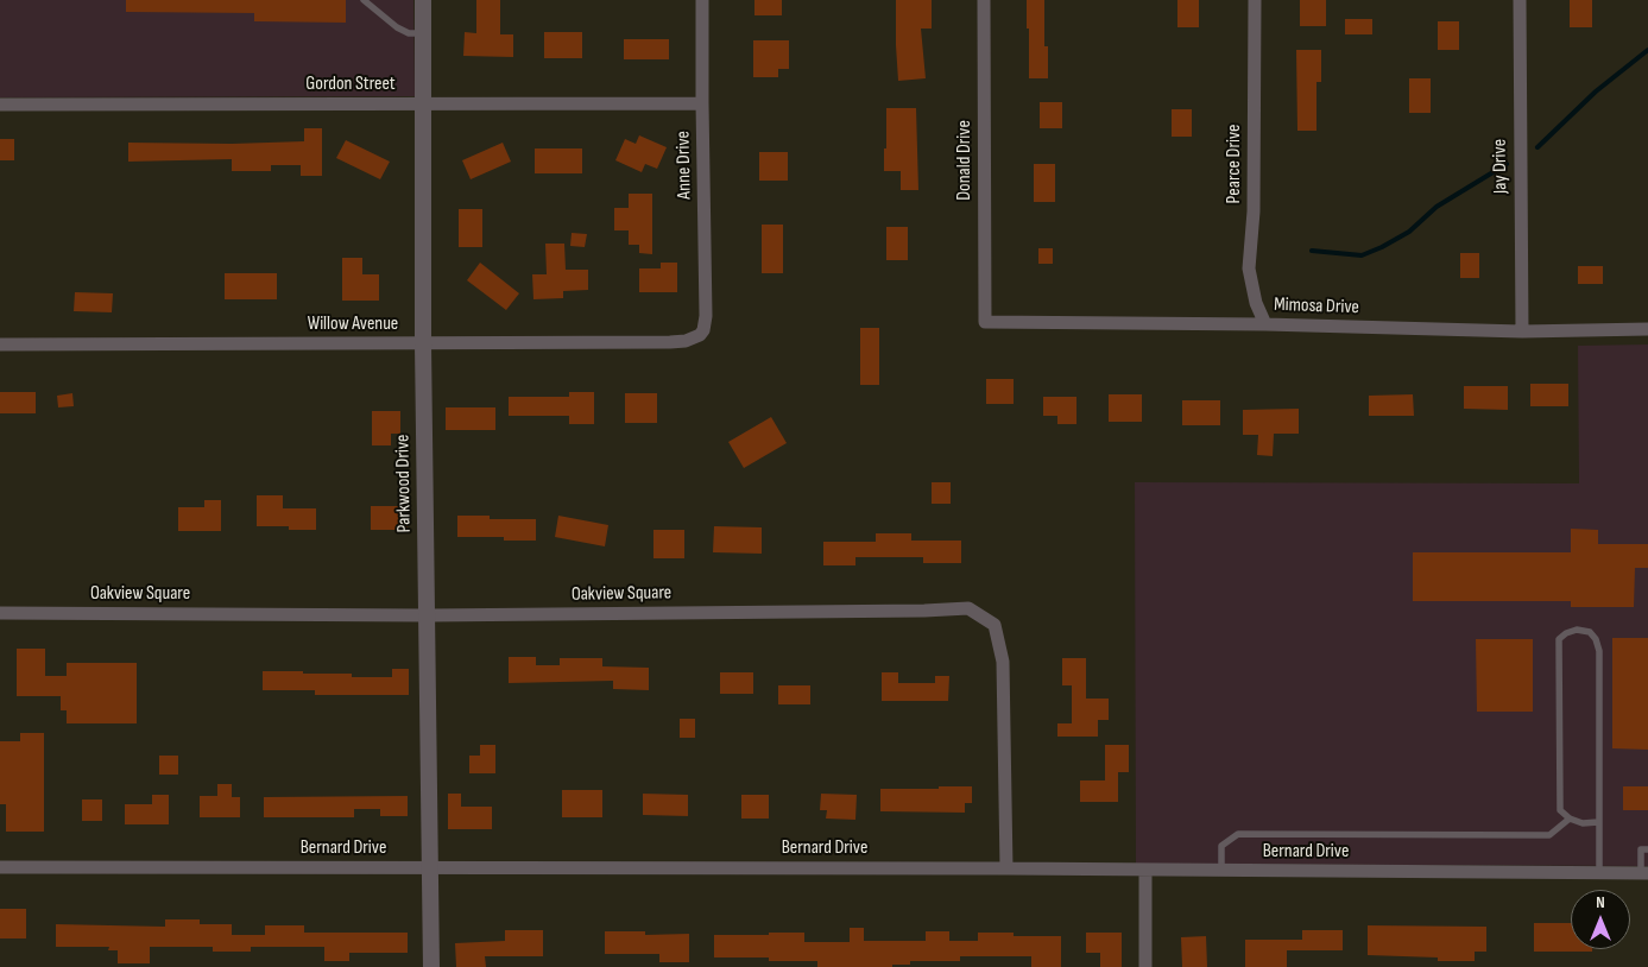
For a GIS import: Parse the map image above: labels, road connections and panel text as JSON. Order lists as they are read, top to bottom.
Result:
{
  "streets": {
    "street": [
      "Gordon Street",
      "Donald Drive",
      "Pearce Drive",
      "Anne Drive",
      "Jay Drive",
      "Mimosa Drive",
      "Willow Avenue",
      "Parkwood Drive",
      "Oakview Square",
      "Bernard Drive"
    ]
  },
  "crossings": [
    ["Gordon Street", "Anne Drive"],
    ["Gordon Street", "Parkwood Drive"],
    ["Donald Drive", "Mimosa Drive"],
    ["Pearce Drive", "Mimosa Drive"],
    ["Anne Drive", "Willow Avenue"],
    ["Jay Drive", "Mimosa Drive"],
    ["Willow Avenue", "Parkwood Drive"],
    ["Parkwood Drive", "Oakview Square"],
    ["Parkwood Drive", "Bernard Drive"],
    ["Oakview Square", "Bernard Drive"]
  ],
  "north": "top"
}
